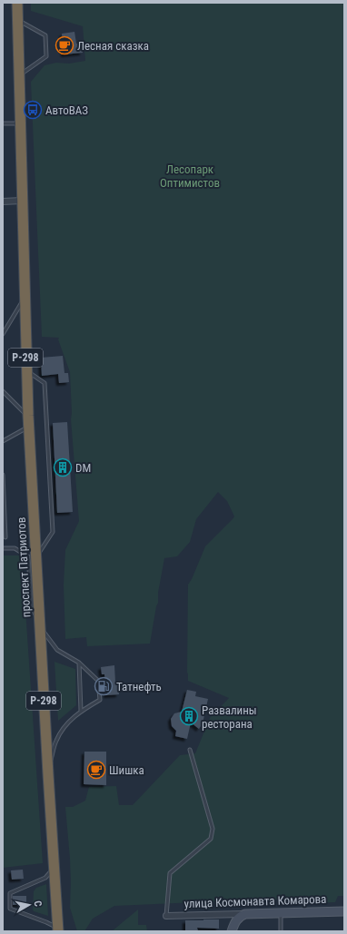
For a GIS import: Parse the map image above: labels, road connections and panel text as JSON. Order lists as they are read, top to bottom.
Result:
{
  "streets": {
    "highway": ["Р-298", "проспект Патриотов"],
    "street": ["улица Космонавта Комарова"]
  },
  "parks": ["Лесопарк Оптимистов"],
  "places": {
    "cafe": ["Лесная сказка", "Шишка"],
    "bus stop": ["АвтоВАЗ"],
    "building": ["DM", "Развалины ресторана"],
    "fuel station": ["Татнефть"]
  },
  "north": "right"
}
